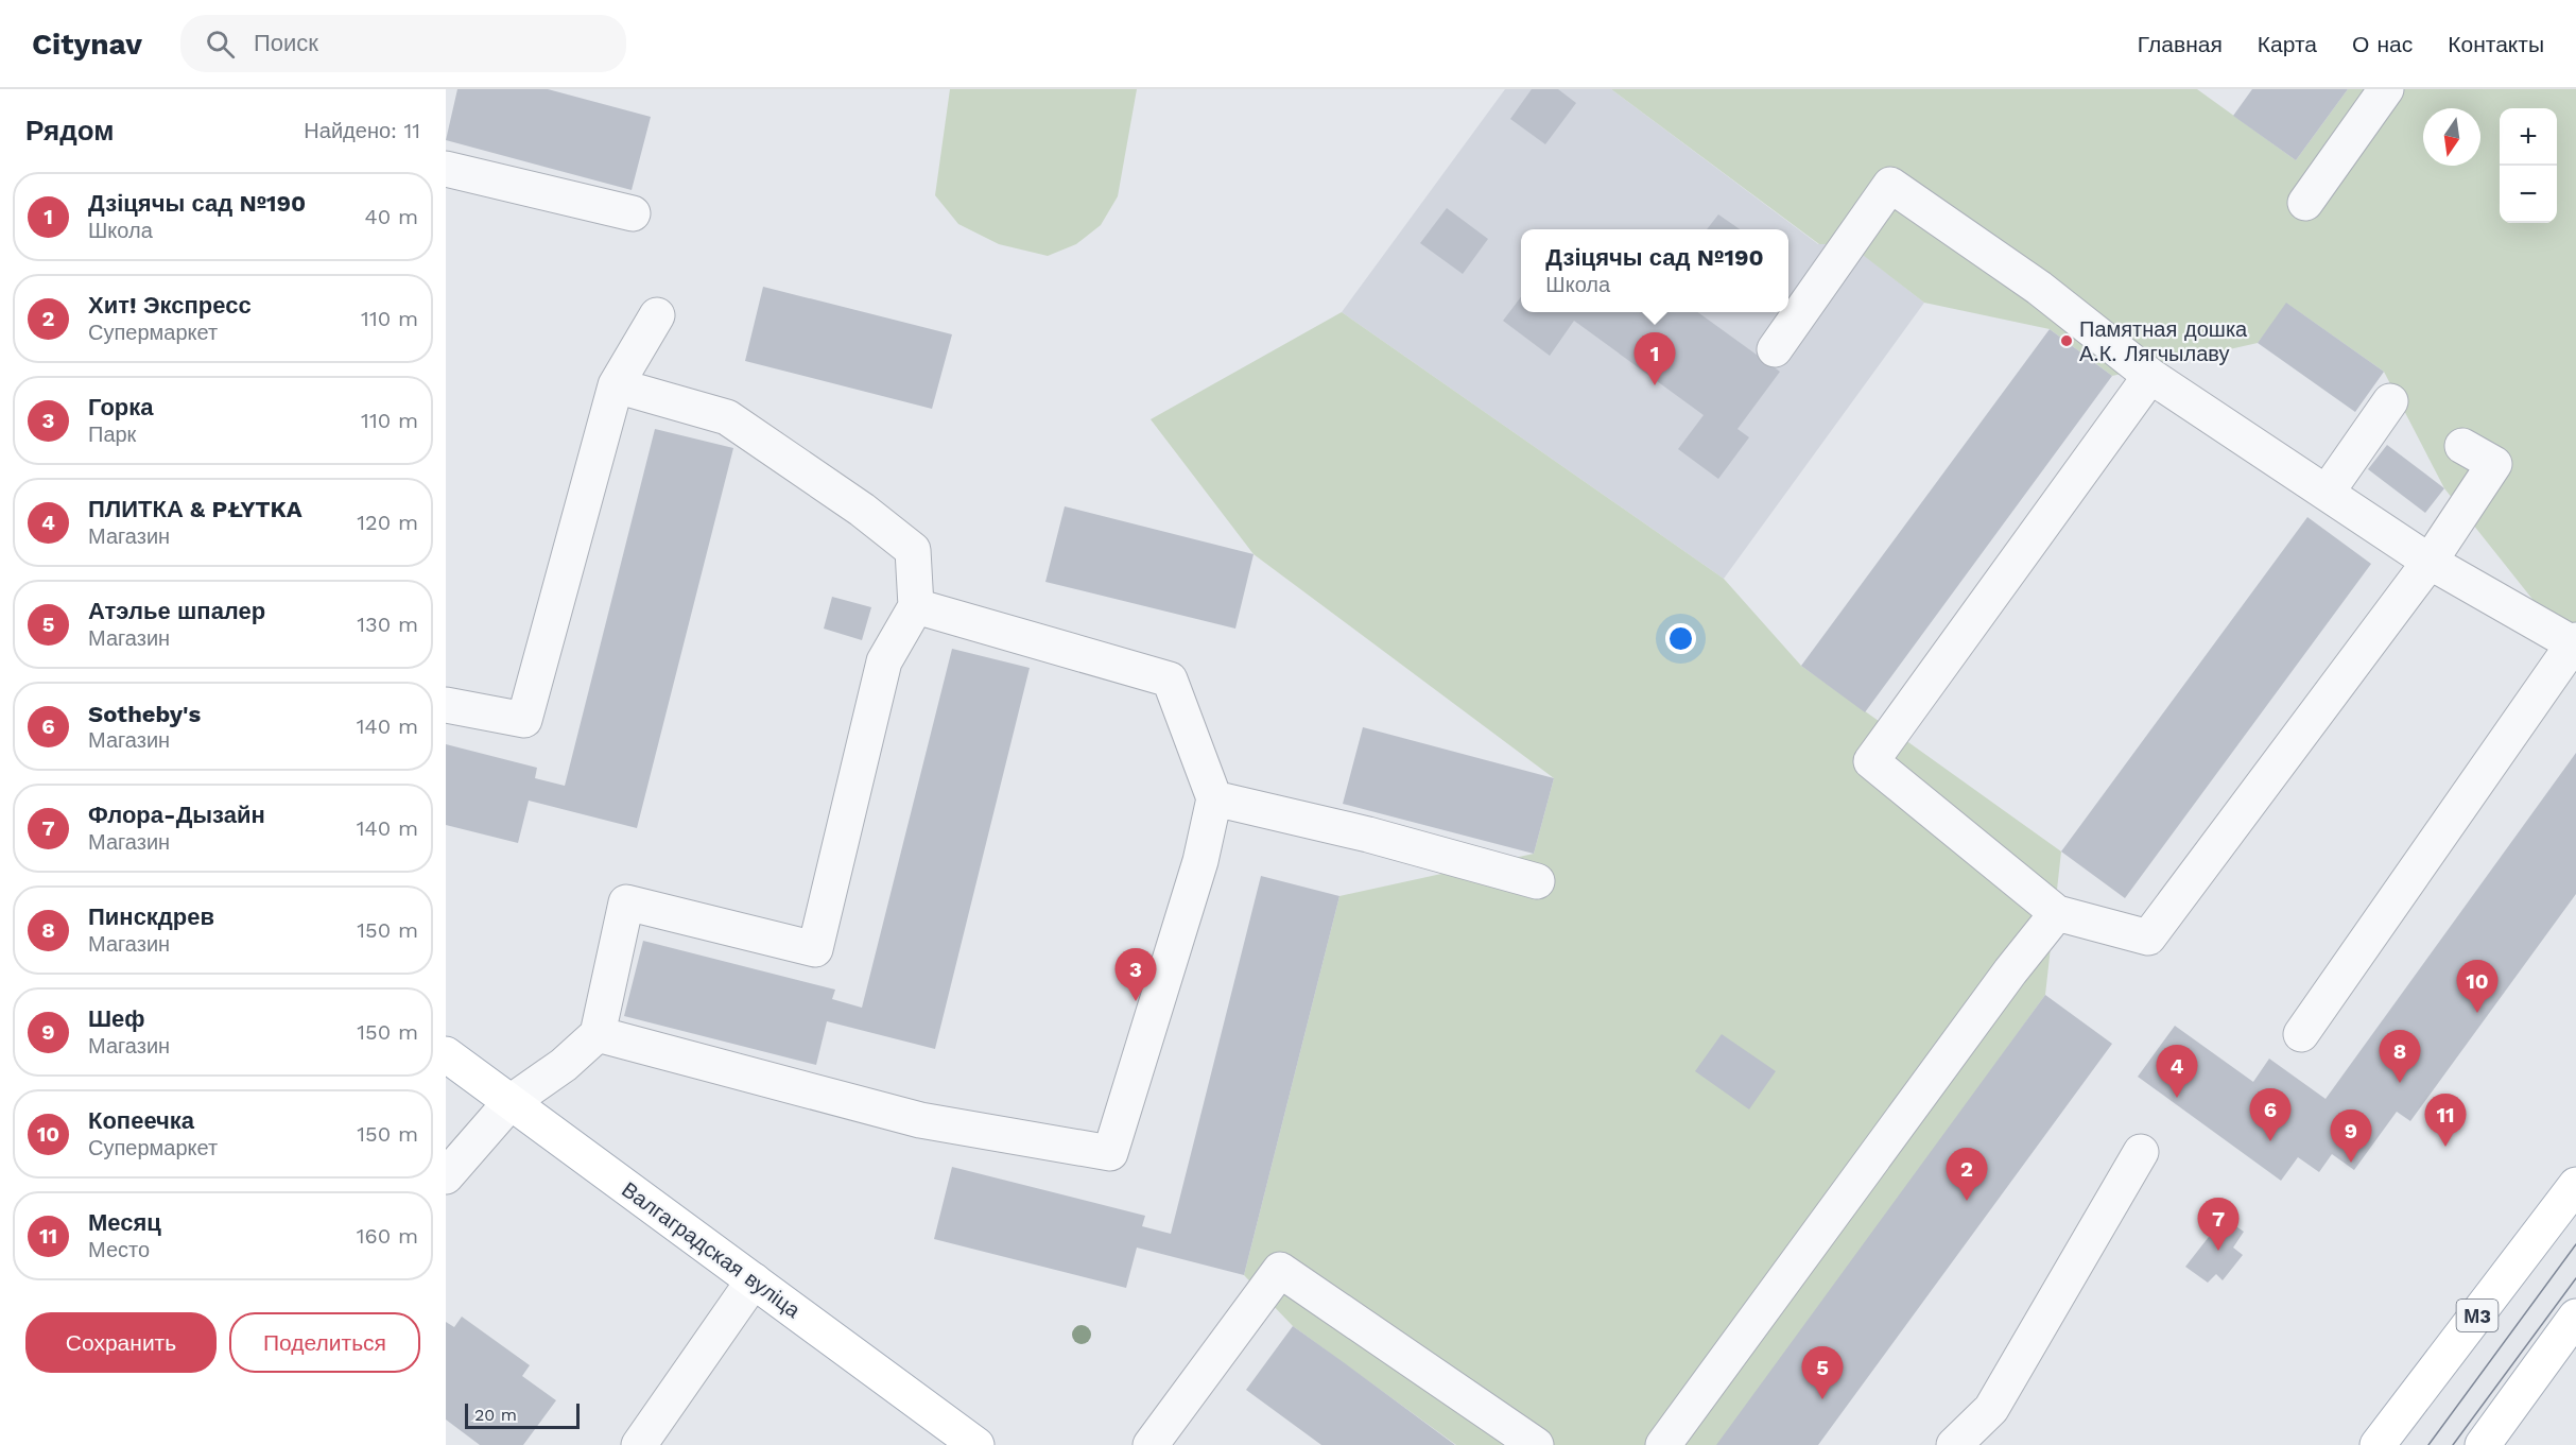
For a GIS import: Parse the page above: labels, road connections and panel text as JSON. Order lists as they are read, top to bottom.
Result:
{
  "streets": {
    "main road": ["Валгаградская вуліца", "М3"]
  },
  "places": ["Памятная дошка А.К. Лягчылаву"],
  "scale_bar": "20 m",
  "north": "bottom",
  "page": {
    "header": "Citynav",
    "search": "Поиск",
    "nav": [
      "Главная",
      "Карта",
      "О нас",
      "Контакты"
    ],
    "heading": ["Рядом", "Найдено: 11"],
    "map_buttons": ["+", "−"],
    "list": [
      {
        "mark": "1",
        "name": "Дзіцячы сад №190",
        "note": "Школа",
        "value": "40 m"
      },
      {
        "mark": "2",
        "name": "Хит! Экспресс",
        "note": "Супермаркет",
        "value": "110 m"
      },
      {
        "mark": "3",
        "name": "Горка",
        "note": "Парк",
        "value": "110 m"
      },
      {
        "mark": "4",
        "name": "ПЛИТКА & PŁYTKA",
        "note": "Магазин",
        "value": "120 m"
      },
      {
        "mark": "5",
        "name": "Атэлье шпалер",
        "note": "Магазин",
        "value": "130 m"
      },
      {
        "mark": "6",
        "name": "Sotheby's",
        "note": "Магазин",
        "value": "140 m"
      },
      {
        "mark": "7",
        "name": "Флора-Дызайн",
        "note": "Магазин",
        "value": "140 m"
      },
      {
        "mark": "8",
        "name": "Пинскдрев",
        "note": "Магазин",
        "value": "150 m"
      },
      {
        "mark": "9",
        "name": "Шеф",
        "note": "Магазин",
        "value": "150 m"
      },
      {
        "mark": "10",
        "name": "Копеечка",
        "note": "Супермаркет",
        "value": "150 m"
      },
      {
        "mark": "11",
        "name": "Месяц",
        "note": "Место",
        "value": "160 m"
      }
    ],
    "popup": ["Дзіцячы сад №190", "Школа"],
    "pins": [
      "1",
      "3",
      "10",
      "8",
      "4",
      "6",
      "11",
      "9",
      "2",
      "7",
      "5"
    ],
    "buttons": ["Сохранить", "Поделиться"],
    "scale": "20 m"
  }
}
